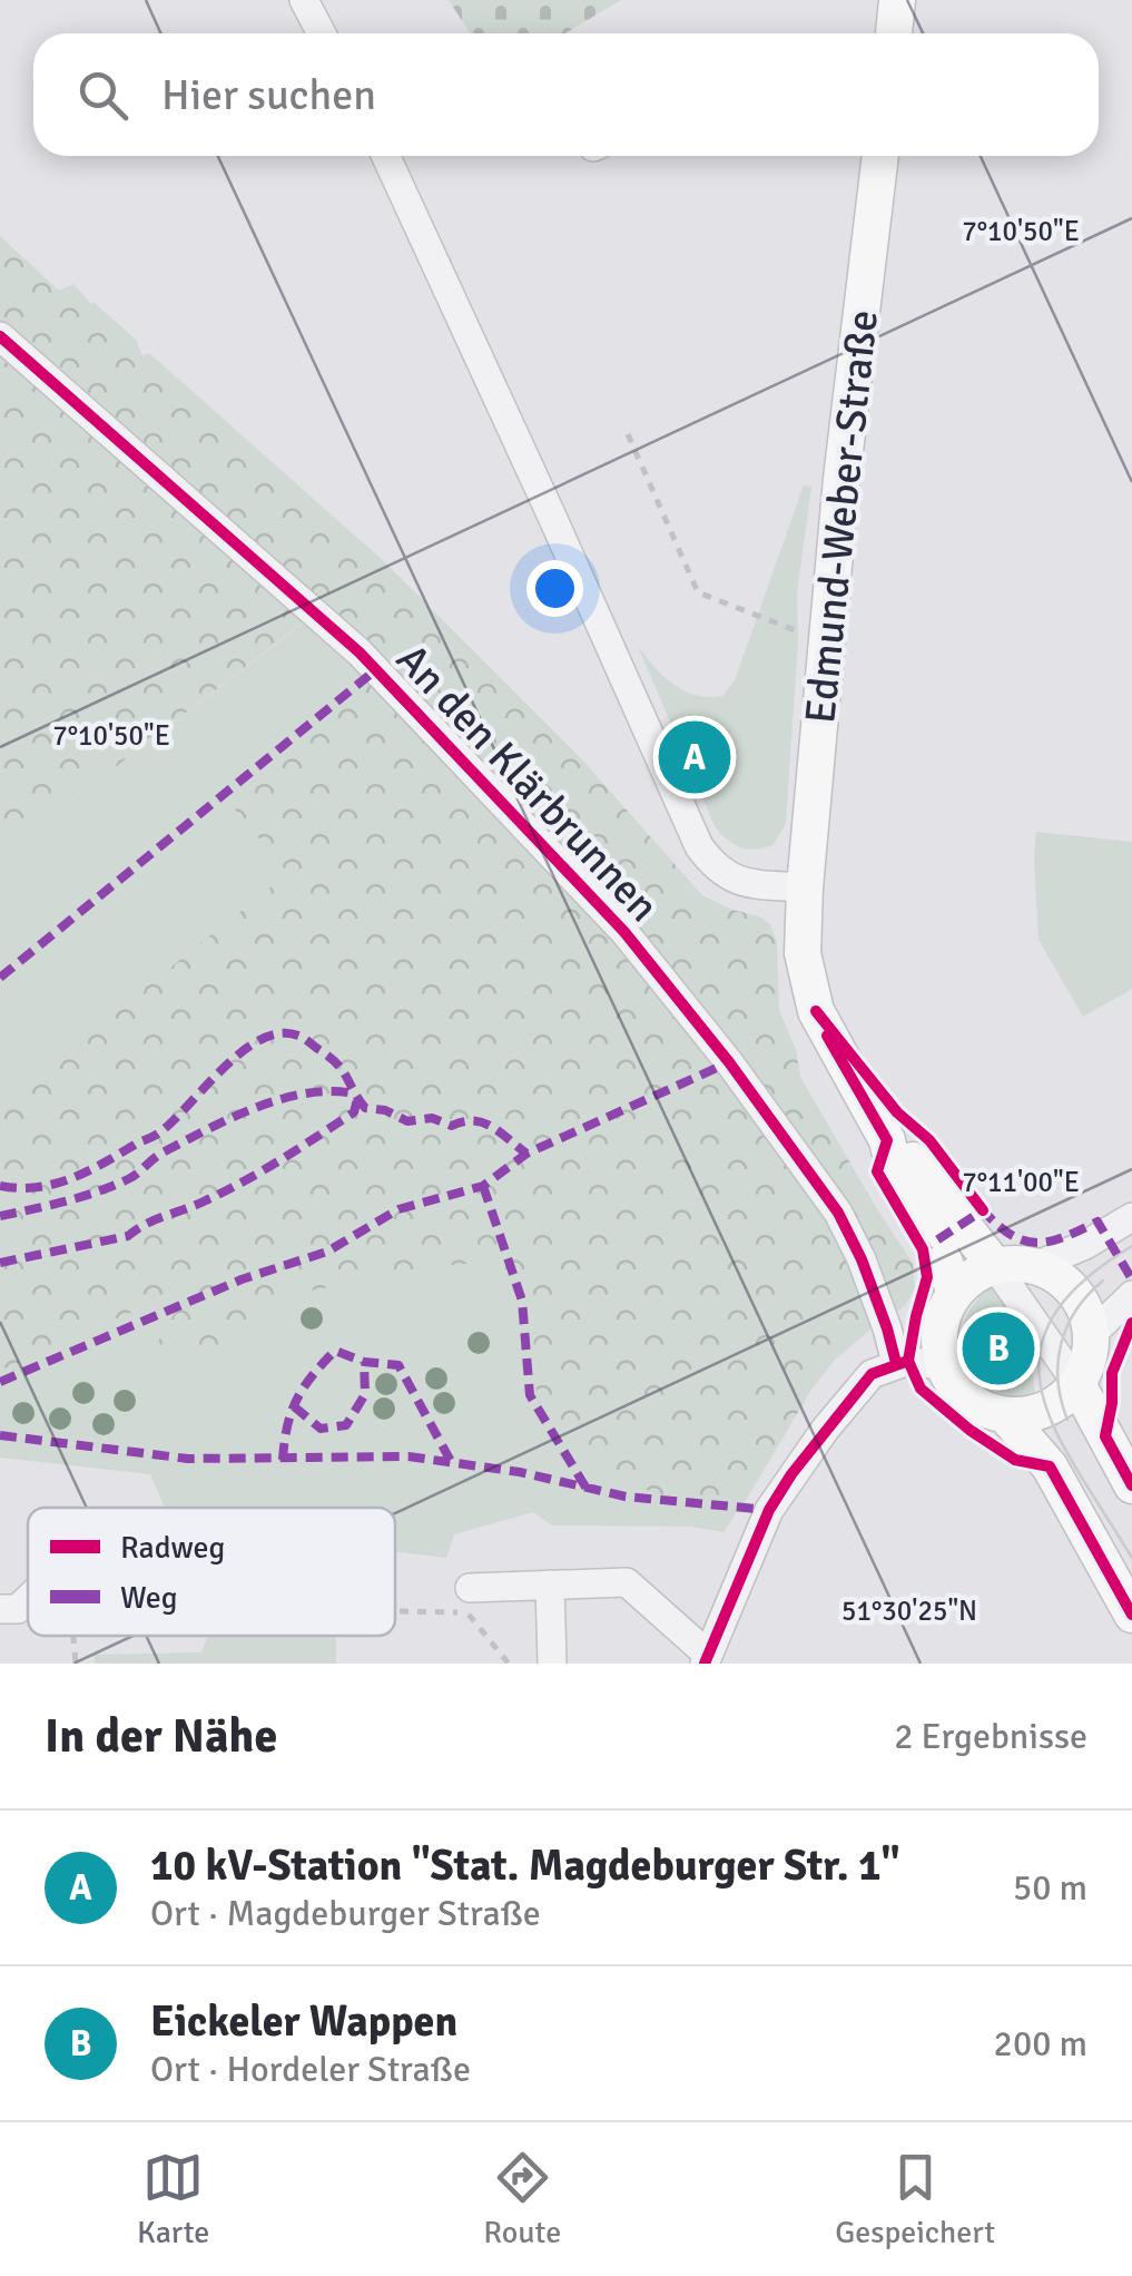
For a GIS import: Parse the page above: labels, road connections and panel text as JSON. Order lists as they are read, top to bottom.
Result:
{
  "streets": {
    "main road": ["Edmund-Weber-Straße"],
    "street": ["An den Klärbrunnen"]
  },
  "legend": ["Radweg", "Weg"],
  "page": {
    "search": "Hier suchen",
    "pins": ["A", "B"],
    "heading": ["In der Nähe", "2 Ergebnisse"],
    "list": [
      {
        "mark": "A",
        "name": "10 kV-Station \"Stat. Magdeburger Str. 1\"",
        "note": "Ort · Magdeburger Straße",
        "value": "50 m"
      },
      {
        "mark": "B",
        "name": "Eickeler Wappen",
        "note": "Ort · Hordeler Straße",
        "value": "200 m"
      }
    ],
    "nav": ["Karte", "Route", "Gespeichert"]
  },
  "coordinates": ["7°10'50\"E", "7°11'00\"E", "51°30'25\"N"]
}
